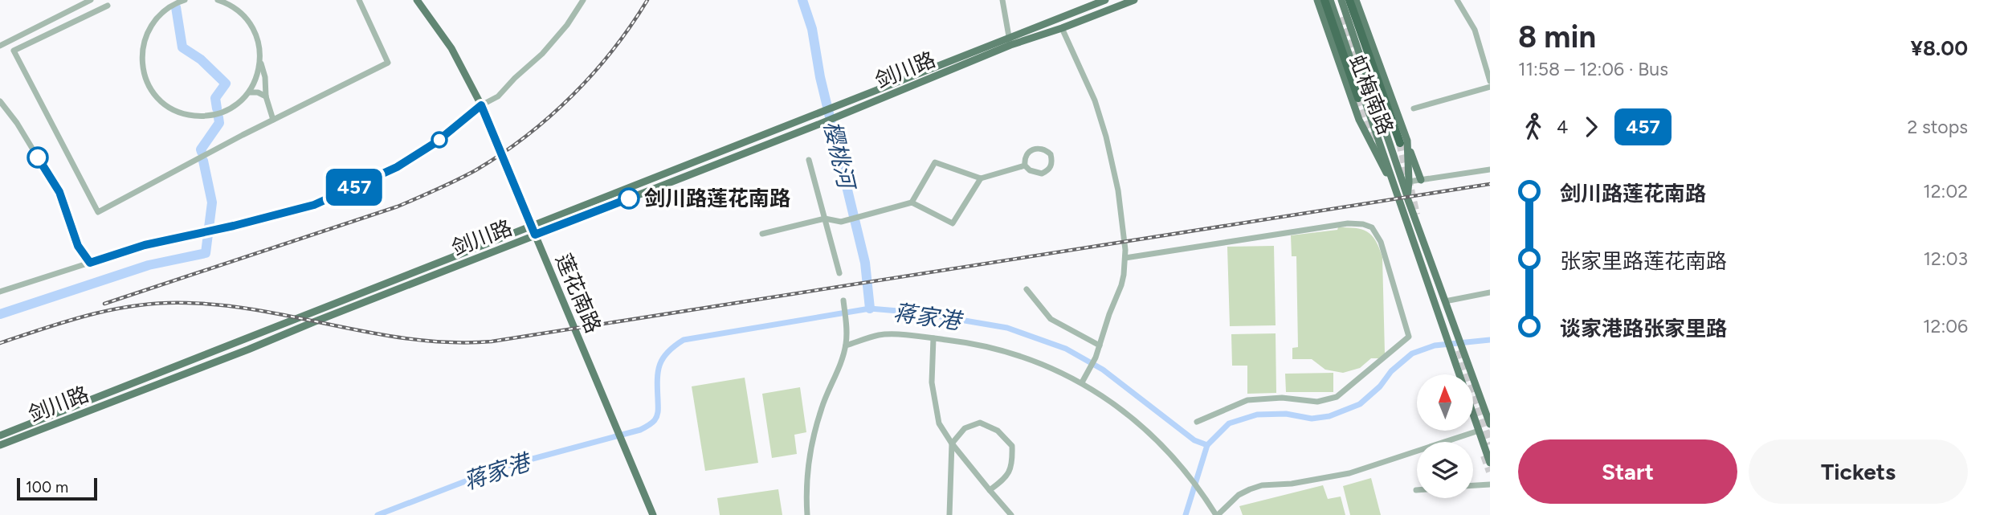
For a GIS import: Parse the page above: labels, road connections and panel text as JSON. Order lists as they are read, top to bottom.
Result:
{
  "streets": {
    "main road": ["剑川路", "虹梅南路", "莲花南路"]
  },
  "crossings": [
    ["剑川路", "莲花南路"]
  ],
  "water": ["樱桃河", "蒋家港"],
  "places": ["剑川路莲花南路"],
  "lines": ["bus line 457"],
  "scale_bar": "100 m",
  "north": "top",
  "page": {
    "on_map": "457",
    "heading": ["8 min", "11:58 – 12:06 · Bus", "¥8.00"],
    "legs": ["4", "457", "2 stops"],
    "list": [
      {
        "name": "剑川路莲花南路",
        "value": "12:02"
      },
      {
        "name": "张家里路莲花南路",
        "value": "12:03"
      },
      {
        "name": "谈家港路张家里路",
        "value": "12:06"
      }
    ],
    "buttons": ["Start", "Tickets"],
    "scale": "100 m"
  }
}
